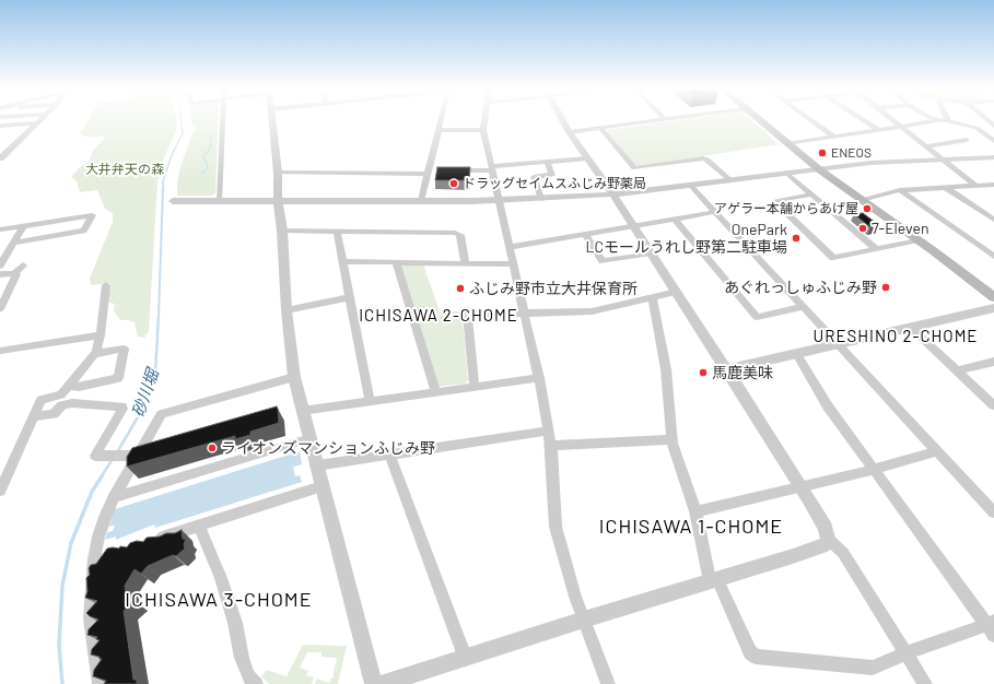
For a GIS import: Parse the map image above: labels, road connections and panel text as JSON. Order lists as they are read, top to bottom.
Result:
{
  "districts": [
    "ICHISAWA 2-CHOME",
    "URESHINO 2-CHOME",
    "ICHISAWA 1-CHOME",
    "ICHISAWA 3-CHOME"
  ],
  "water": ["砂川堀"],
  "parks": ["大井弁天の森"],
  "places": [
    "ENEOS",
    "ドラッグセイムスふじみ野薬局",
    "アゲラー本舗からあげ屋",
    "7-Eleven",
    "OnePark LCモールうれし野第二駐車場",
    "あぐれっしゅふじみ野",
    "ふじみ野市立大井保育所",
    "馬鹿美味",
    "ライオンズマンションふじみ野"
  ]
}
